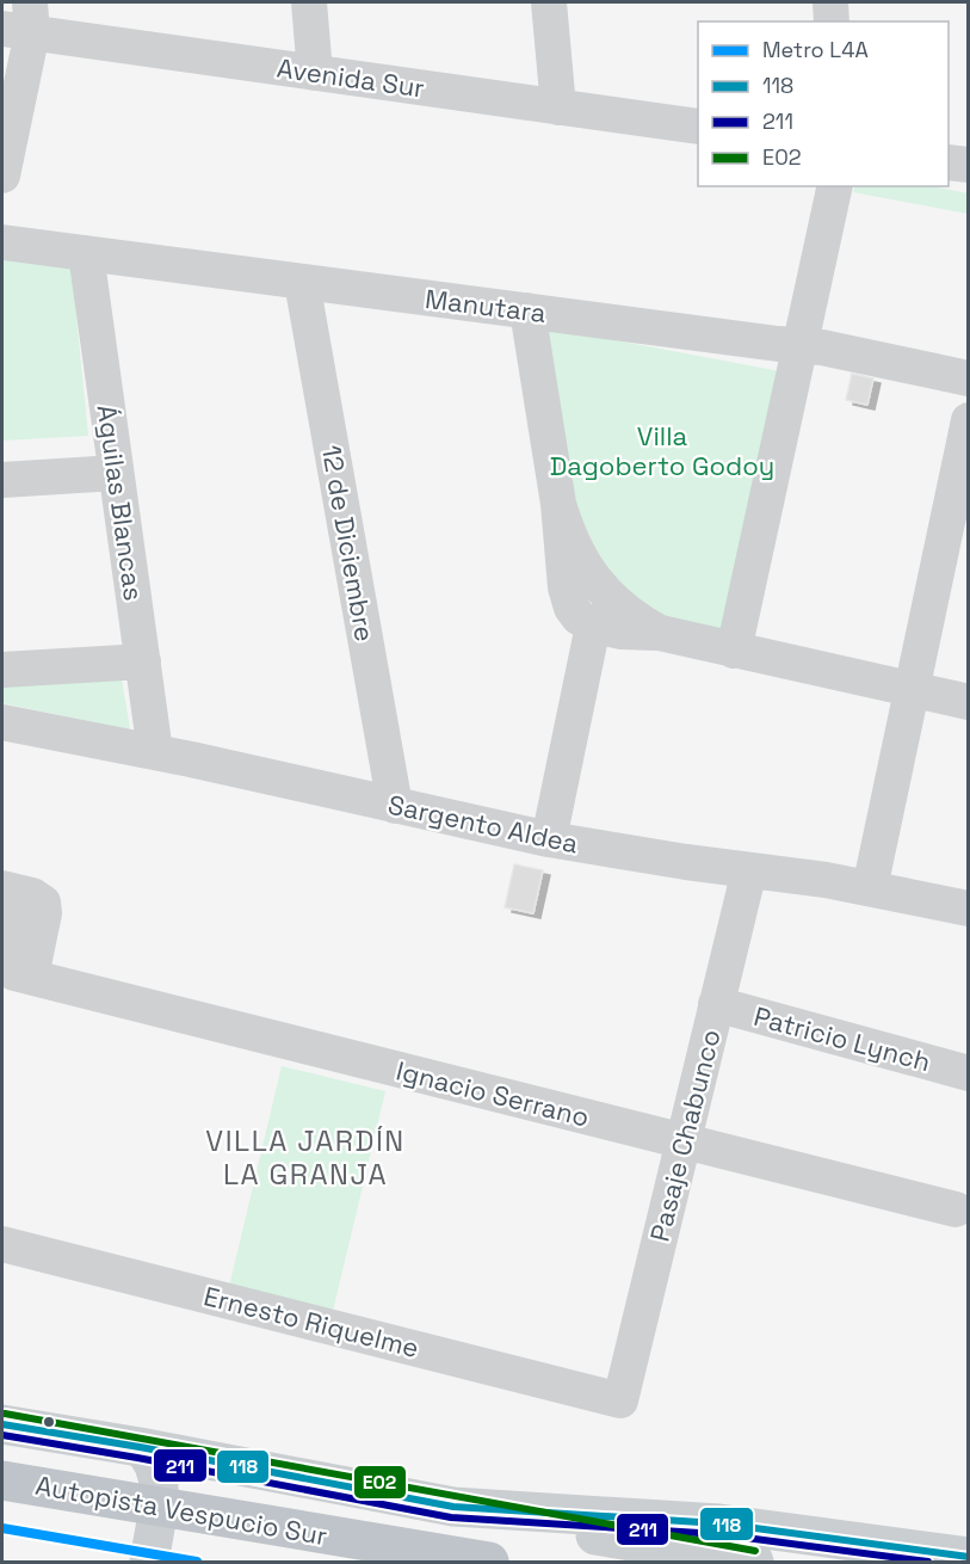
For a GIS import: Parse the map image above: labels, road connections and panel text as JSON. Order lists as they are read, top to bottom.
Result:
{
  "streets": {
    "highway": ["Autopista Vespucio Sur"],
    "street": [
      "Avenida Sur",
      "Manutara",
      "Águilas Blancas",
      "12 de Diciembre",
      "Sargento Aldea",
      "Patricio Lynch",
      "Ignacio Serrano",
      "Pasaje Chabunco",
      "Ernesto Riquelme"
    ]
  },
  "crossings": [
    ["Manutara", "Águilas Blancas"],
    ["Manutara", "12 de Diciembre"],
    ["Águilas Blancas", "Sargento Aldea"],
    ["12 de Diciembre", "Sargento Aldea"],
    ["Sargento Aldea", "Pasaje Chabunco"],
    ["Patricio Lynch", "Pasaje Chabunco"],
    ["Ignacio Serrano", "Pasaje Chabunco"],
    ["Pasaje Chabunco", "Ernesto Riquelme"]
  ],
  "districts": ["VILLA JARDÍN LA GRANJA"],
  "parks": ["Villa Dagoberto Godoy"],
  "lines": [
    "transit line E02",
    "transit line 118",
    "transit line 211",
    "metro line L4A"
  ],
  "legend": [
    "Metro L4A",
    "118",
    "211",
    "E02"
  ]
}
